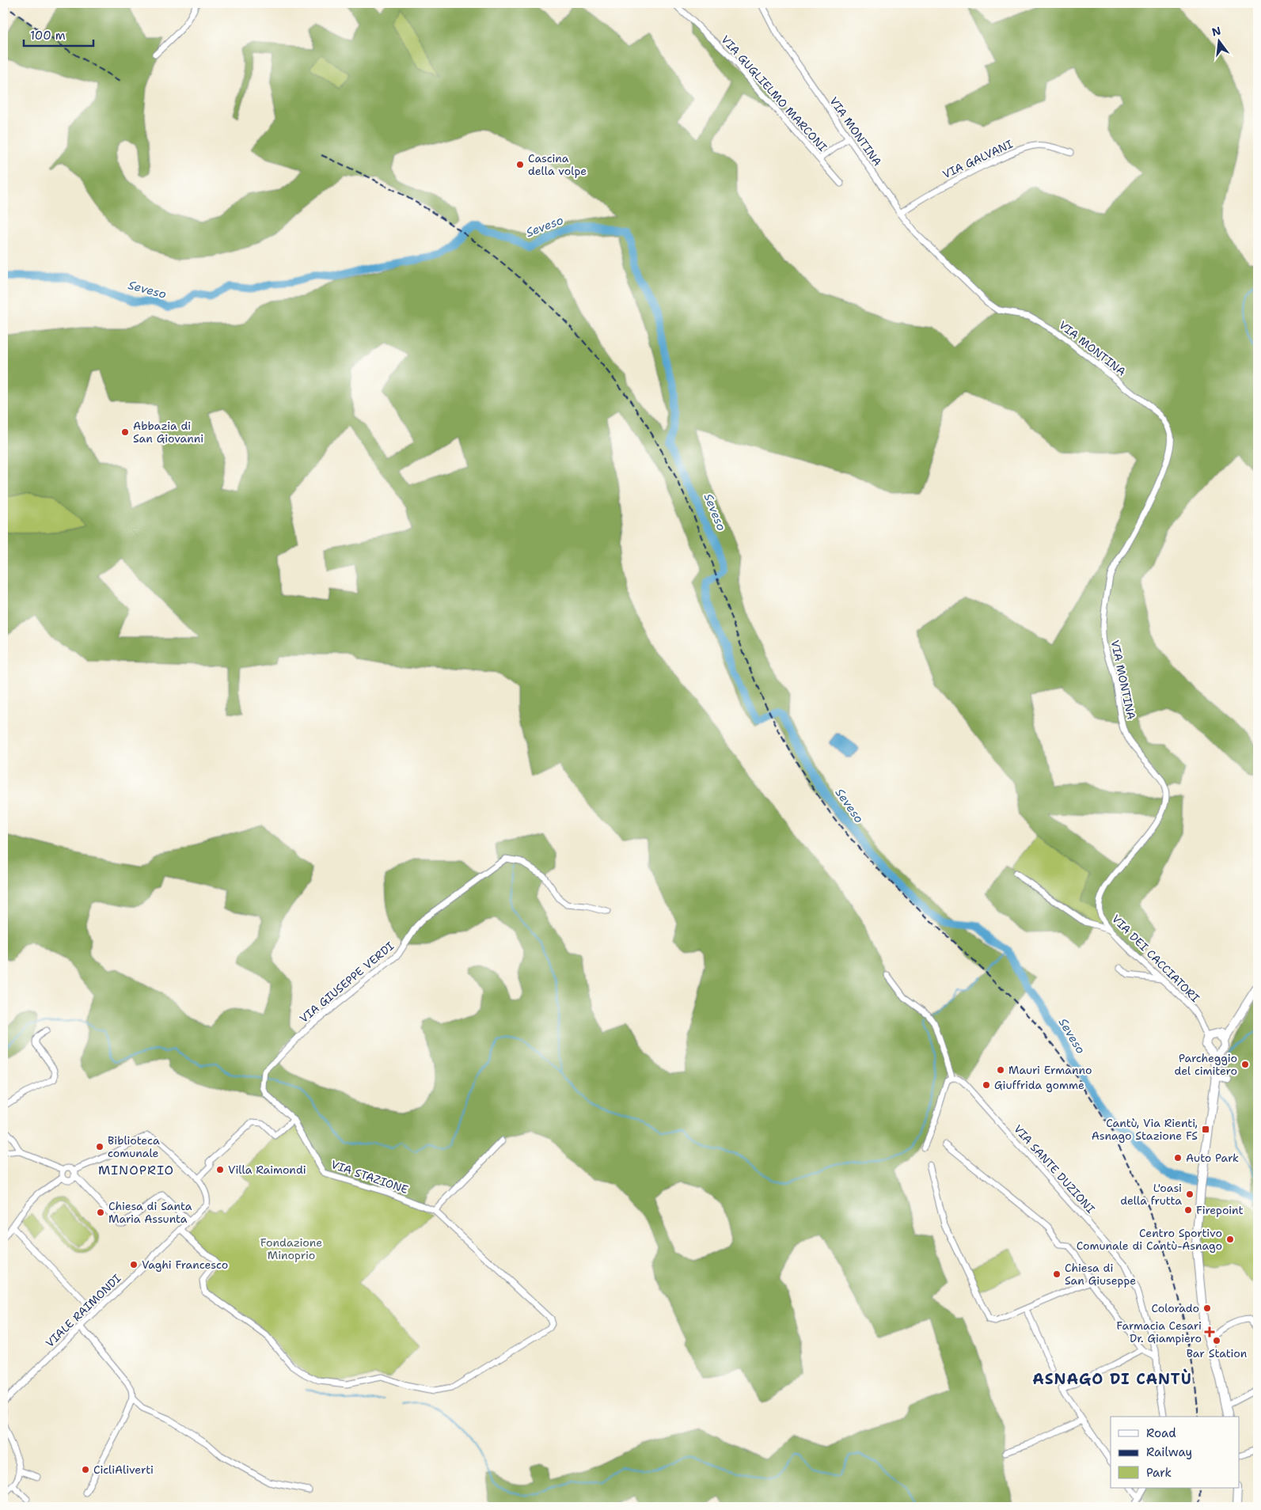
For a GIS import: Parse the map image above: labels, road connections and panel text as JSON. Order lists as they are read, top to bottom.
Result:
{
  "streets": {
    "street": [
      "VIA GUGLIELMO MARCONI",
      "VIA MONTINA",
      "VIA GALVANI",
      "VIA DEI CACCIATORI",
      "VIA GIUSEPPE VERDI",
      "VIA SANTE DUZIONI",
      "VIA STAZIONE",
      "VIALE RAIMONDI"
    ]
  },
  "crossings": [
    ["VIA MONTINA", "VIA GALVANI"],
    ["VIA MONTINA", "VIA DEI CACCIATORI"],
    ["VIA GIUSEPPE VERDI", "VIA STAZIONE"]
  ],
  "districts": ["MINOPRIO", "ASNAGO DI CANTÙ"],
  "water": ["Seveso"],
  "parks": ["Fondazione Minoprio"],
  "places": {
    "other": [
      "Cascina della volpe",
      "Abbazia di San Giovanni",
      "Parcheggio del cimitero",
      "Mauri Ermanno",
      "Giuffrida gomme",
      "Biblioteca comunale",
      "Auto Park",
      "Villa Raimondi",
      "L'oasi della frutta",
      "Firepoint",
      "Chiesa di Santa Maria Assunta",
      "Centro Sportivo Comunale di Cantù-Asnago",
      "Vaghi Francesco",
      "Chiesa di San Giuseppe",
      "Colorado",
      "Bar Station",
      "CicliAliverti"
    ],
    "transit": ["Cantù, Via Rienti, Asnago Stazione FS"],
    "health": ["Farmacia Cesari Dr. Giampiero"]
  },
  "legend": ["Road", "Railway", "Park"],
  "scale_bar": "100 m",
  "north": "top"
}
